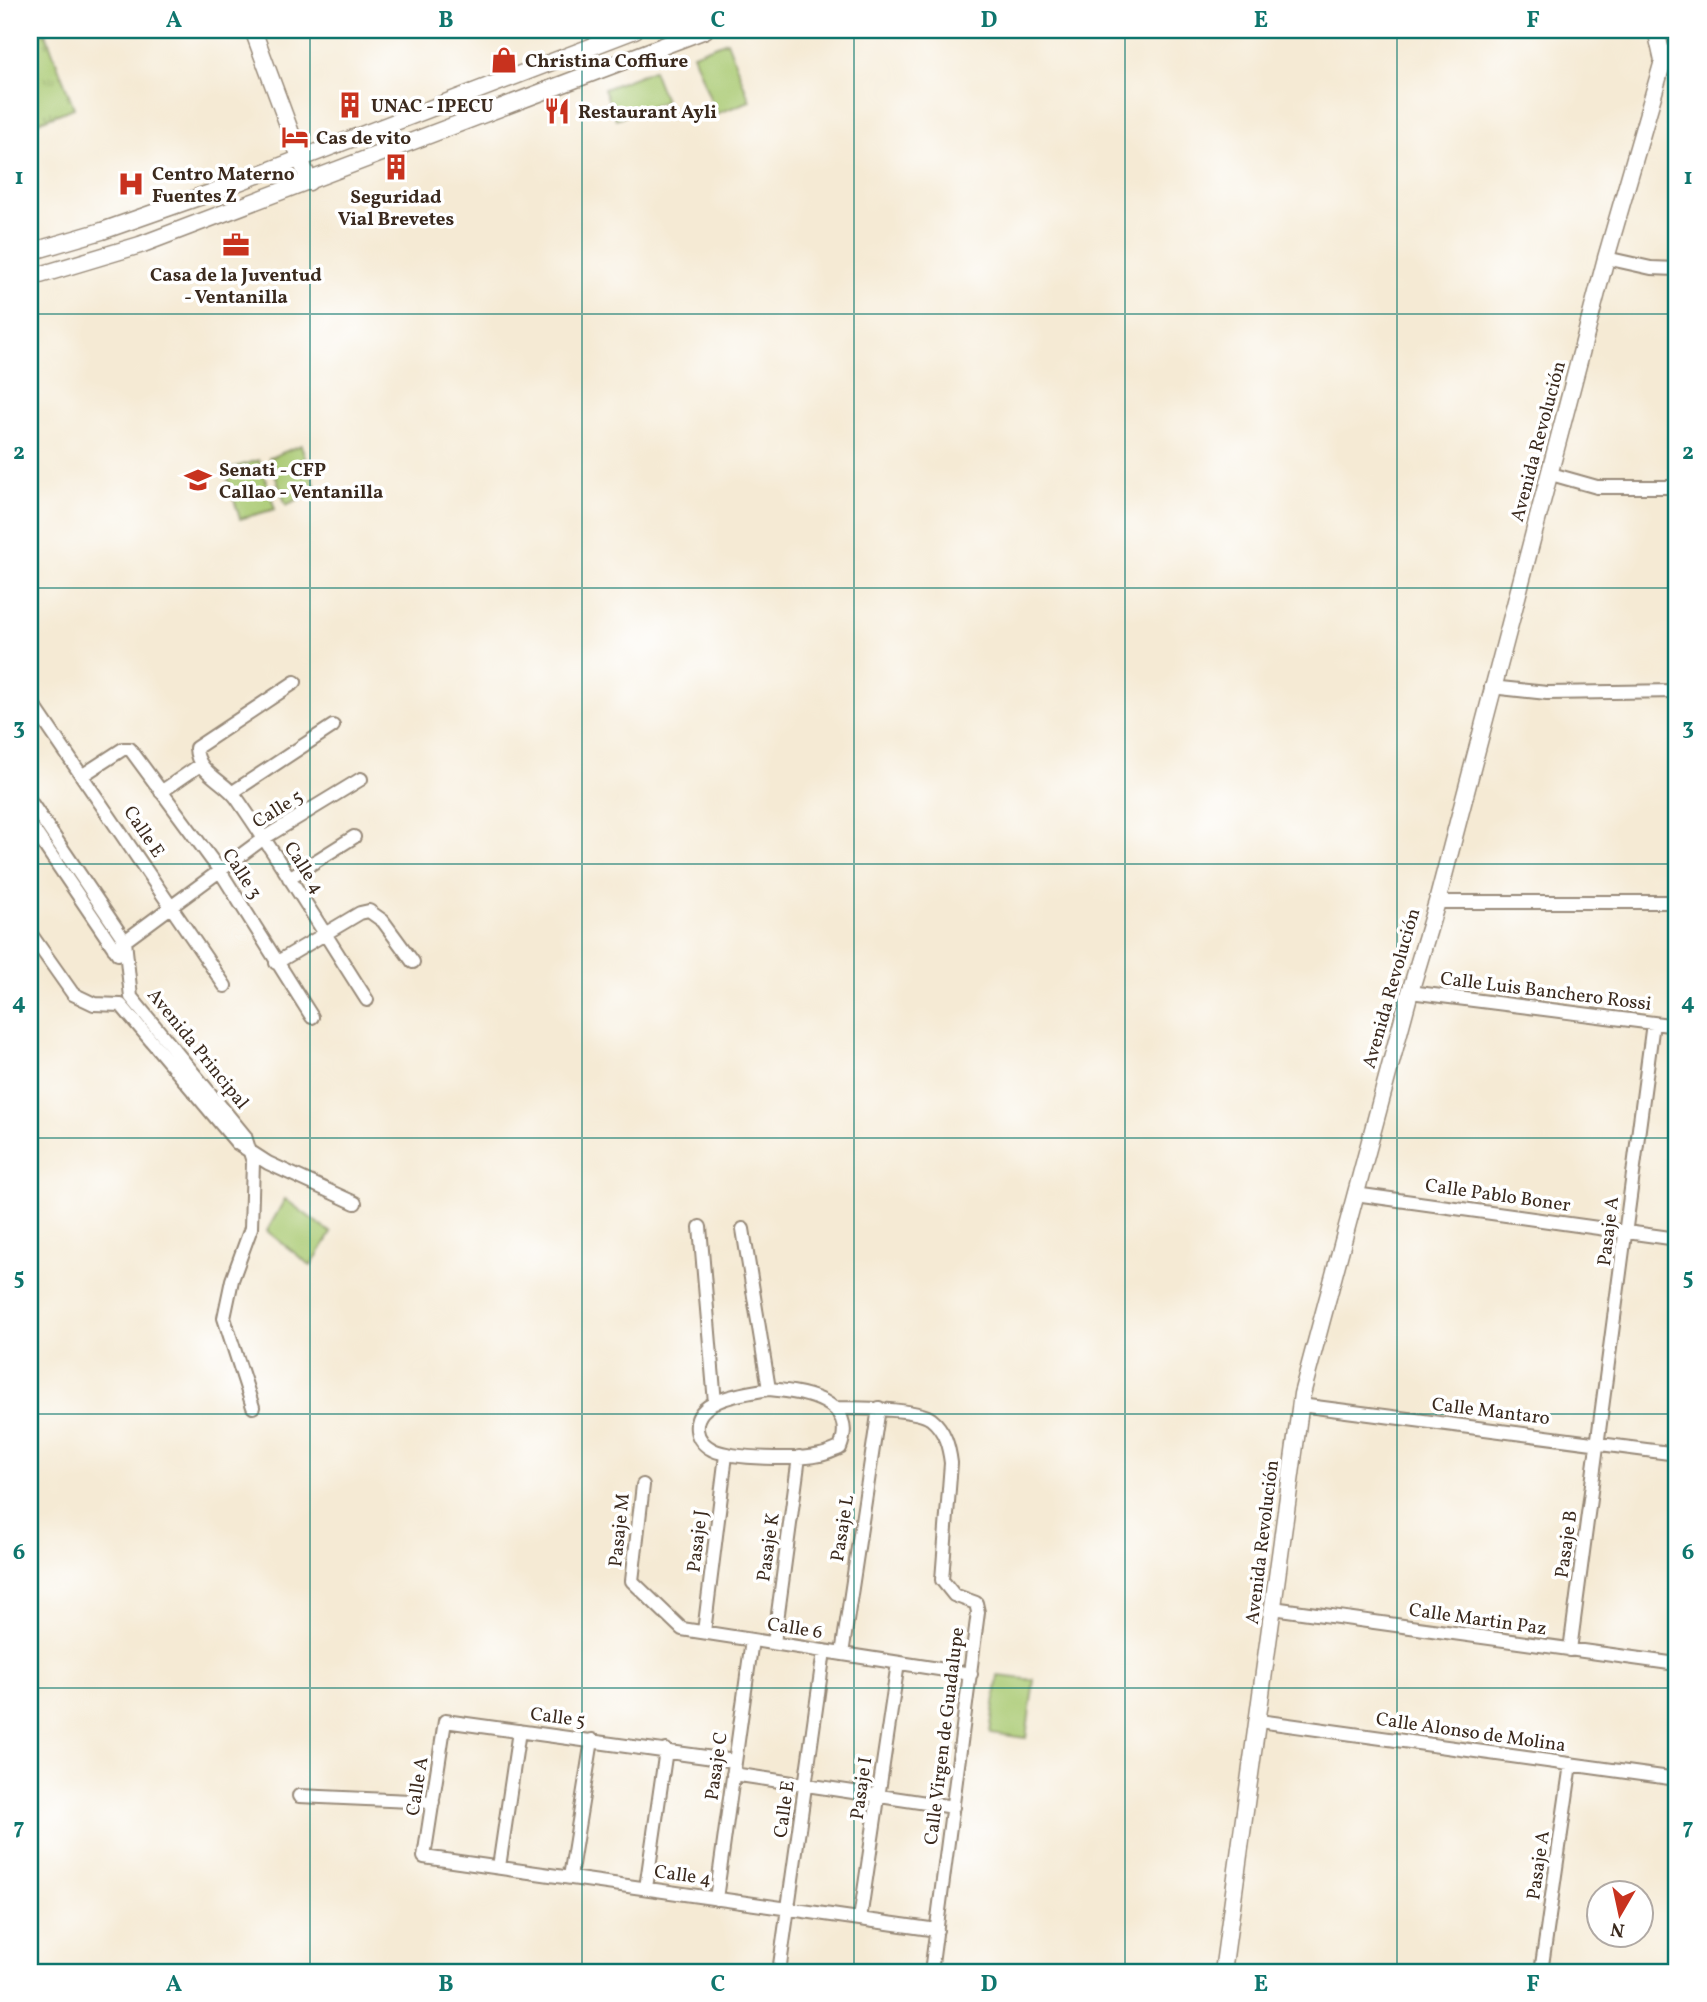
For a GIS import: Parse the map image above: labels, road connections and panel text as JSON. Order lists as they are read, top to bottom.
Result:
{
  "streets": {
    "street": [
      "Avenida Revolución",
      "Calle 5",
      "Calle E",
      "Calle 4",
      "Calle 3",
      "Calle Luis Banchero Rossi",
      "Avenida Principal",
      "Calle Pablo Boner",
      "Pasaje A",
      "Calle Mantaro",
      "Pasaje L",
      "Pasaje M",
      "Pasaje J",
      "Pasaje B",
      "Pasaje K",
      "Calle Martin Paz",
      "Calle 6",
      "Calle Alonso de Molina",
      "Calle Virgen de Guadalupe",
      "Pasaje C",
      "Calle A",
      "Pasaje I"
    ]
  },
  "crossings": [
    ["Avenida Revolución", "Calle Luis Banchero Rossi"],
    ["Avenida Revolución", "Calle Pablo Boner"],
    ["Avenida Revolución", "Calle Mantaro"],
    ["Avenida Revolución", "Calle Martin Paz"],
    ["Avenida Revolución", "Calle Alonso de Molina"],
    ["Calle 5", "Calle E"],
    ["Calle 5", "Calle 4"],
    ["Calle 5", "Calle 3"],
    ["Calle 5", "Avenida Principal"],
    ["Calle 5", "Calle Virgen de Guadalupe"],
    ["Calle 5", "Pasaje C"],
    ["Calle 5", "Calle A"],
    ["Calle 5", "Pasaje I"],
    ["Calle E", "Calle 4"],
    ["Calle E", "Calle 3"],
    ["Calle E", "Calle 6"],
    ["Calle 4", "Calle Virgen de Guadalupe"],
    ["Calle 4", "Pasaje C"],
    ["Calle 4", "Calle A"],
    ["Calle 4", "Pasaje I"],
    ["Calle Luis Banchero Rossi", "Pasaje A"],
    ["Calle Pablo Boner", "Pasaje A"],
    ["Pasaje A", "Calle Mantaro"],
    ["Pasaje A", "Pasaje B"],
    ["Pasaje A", "Calle Alonso de Molina"],
    ["Calle Mantaro", "Pasaje B"],
    ["Pasaje L", "Calle 6"],
    ["Pasaje L", "Calle Virgen de Guadalupe"],
    ["Pasaje M", "Calle 6"],
    ["Pasaje J", "Calle 6"],
    ["Pasaje B", "Calle Martin Paz"],
    ["Pasaje K", "Calle 6"],
    ["Calle 6", "Calle Virgen de Guadalupe"],
    ["Calle 6", "Pasaje C"],
    ["Calle 6", "Pasaje I"]
  ],
  "places": {
    "shop": ["Christina Coffiure"],
    "building": ["UNAC - IPECU", "Seguridad Vial Brevetes"],
    "restaurant": ["Restaurant Ayli"],
    "hotel": ["Cas de vito"],
    "hospital": ["Centro Materno Fuentes Z"],
    "office": ["Casa de la Juventud - Ventanilla"],
    "school or university": ["Senati - CFP Callao - Ventanilla"]
  },
  "north": "bottom",
  "grid": {
    "columns": [
      "A",
      "B",
      "C",
      "D",
      "E",
      "F"
    ],
    "rows": [
      "1",
      "2",
      "3",
      "4",
      "5",
      "6",
      "7"
    ]
  }
}
